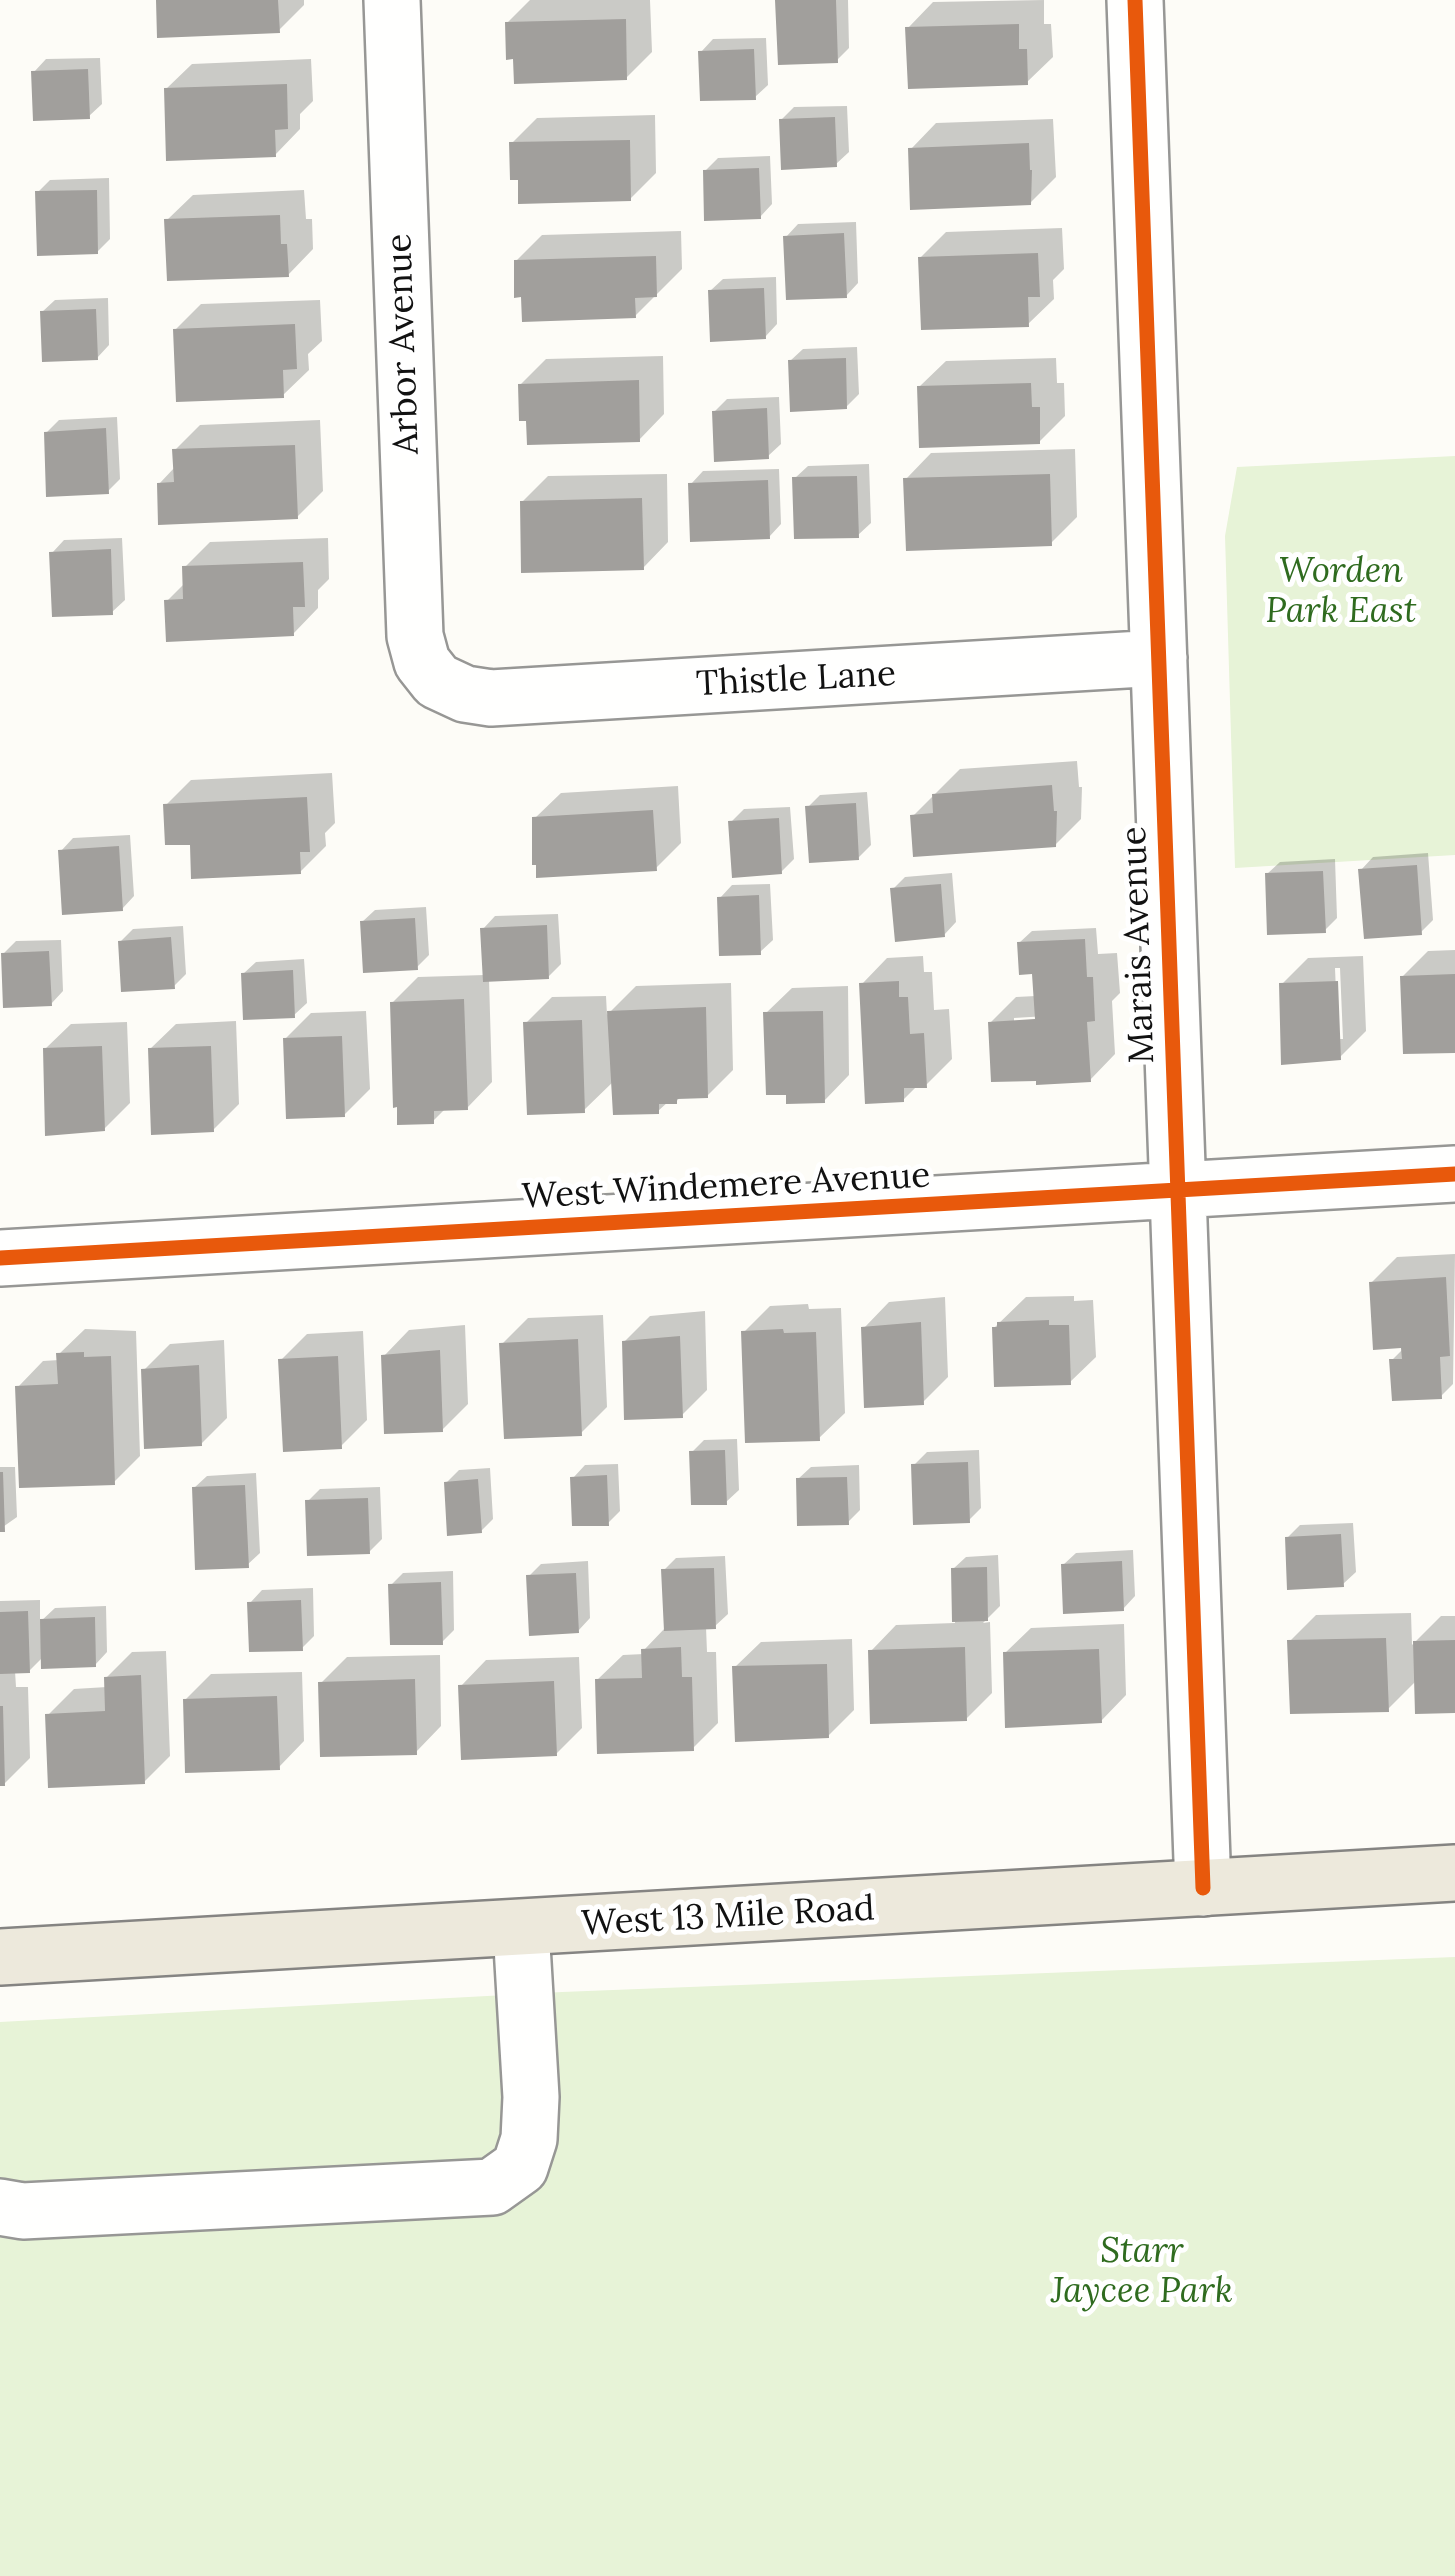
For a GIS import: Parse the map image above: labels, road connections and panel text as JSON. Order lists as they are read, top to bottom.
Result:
{
  "streets": {
    "main road": ["West 13 Mile Road"],
    "street": [
      "Arbor Avenue",
      "Thistle Lane",
      "Marais Avenue",
      "West Windemere Avenue"
    ]
  },
  "crossings": [
    ["Arbor Avenue", "Thistle Lane"],
    ["Thistle Lane", "Marais Avenue"],
    ["Marais Avenue", "West Windemere Avenue"],
    ["Marais Avenue", "West 13 Mile Road"]
  ],
  "parks": ["Worden Park East", "Starr Jaycee Park"]
}
